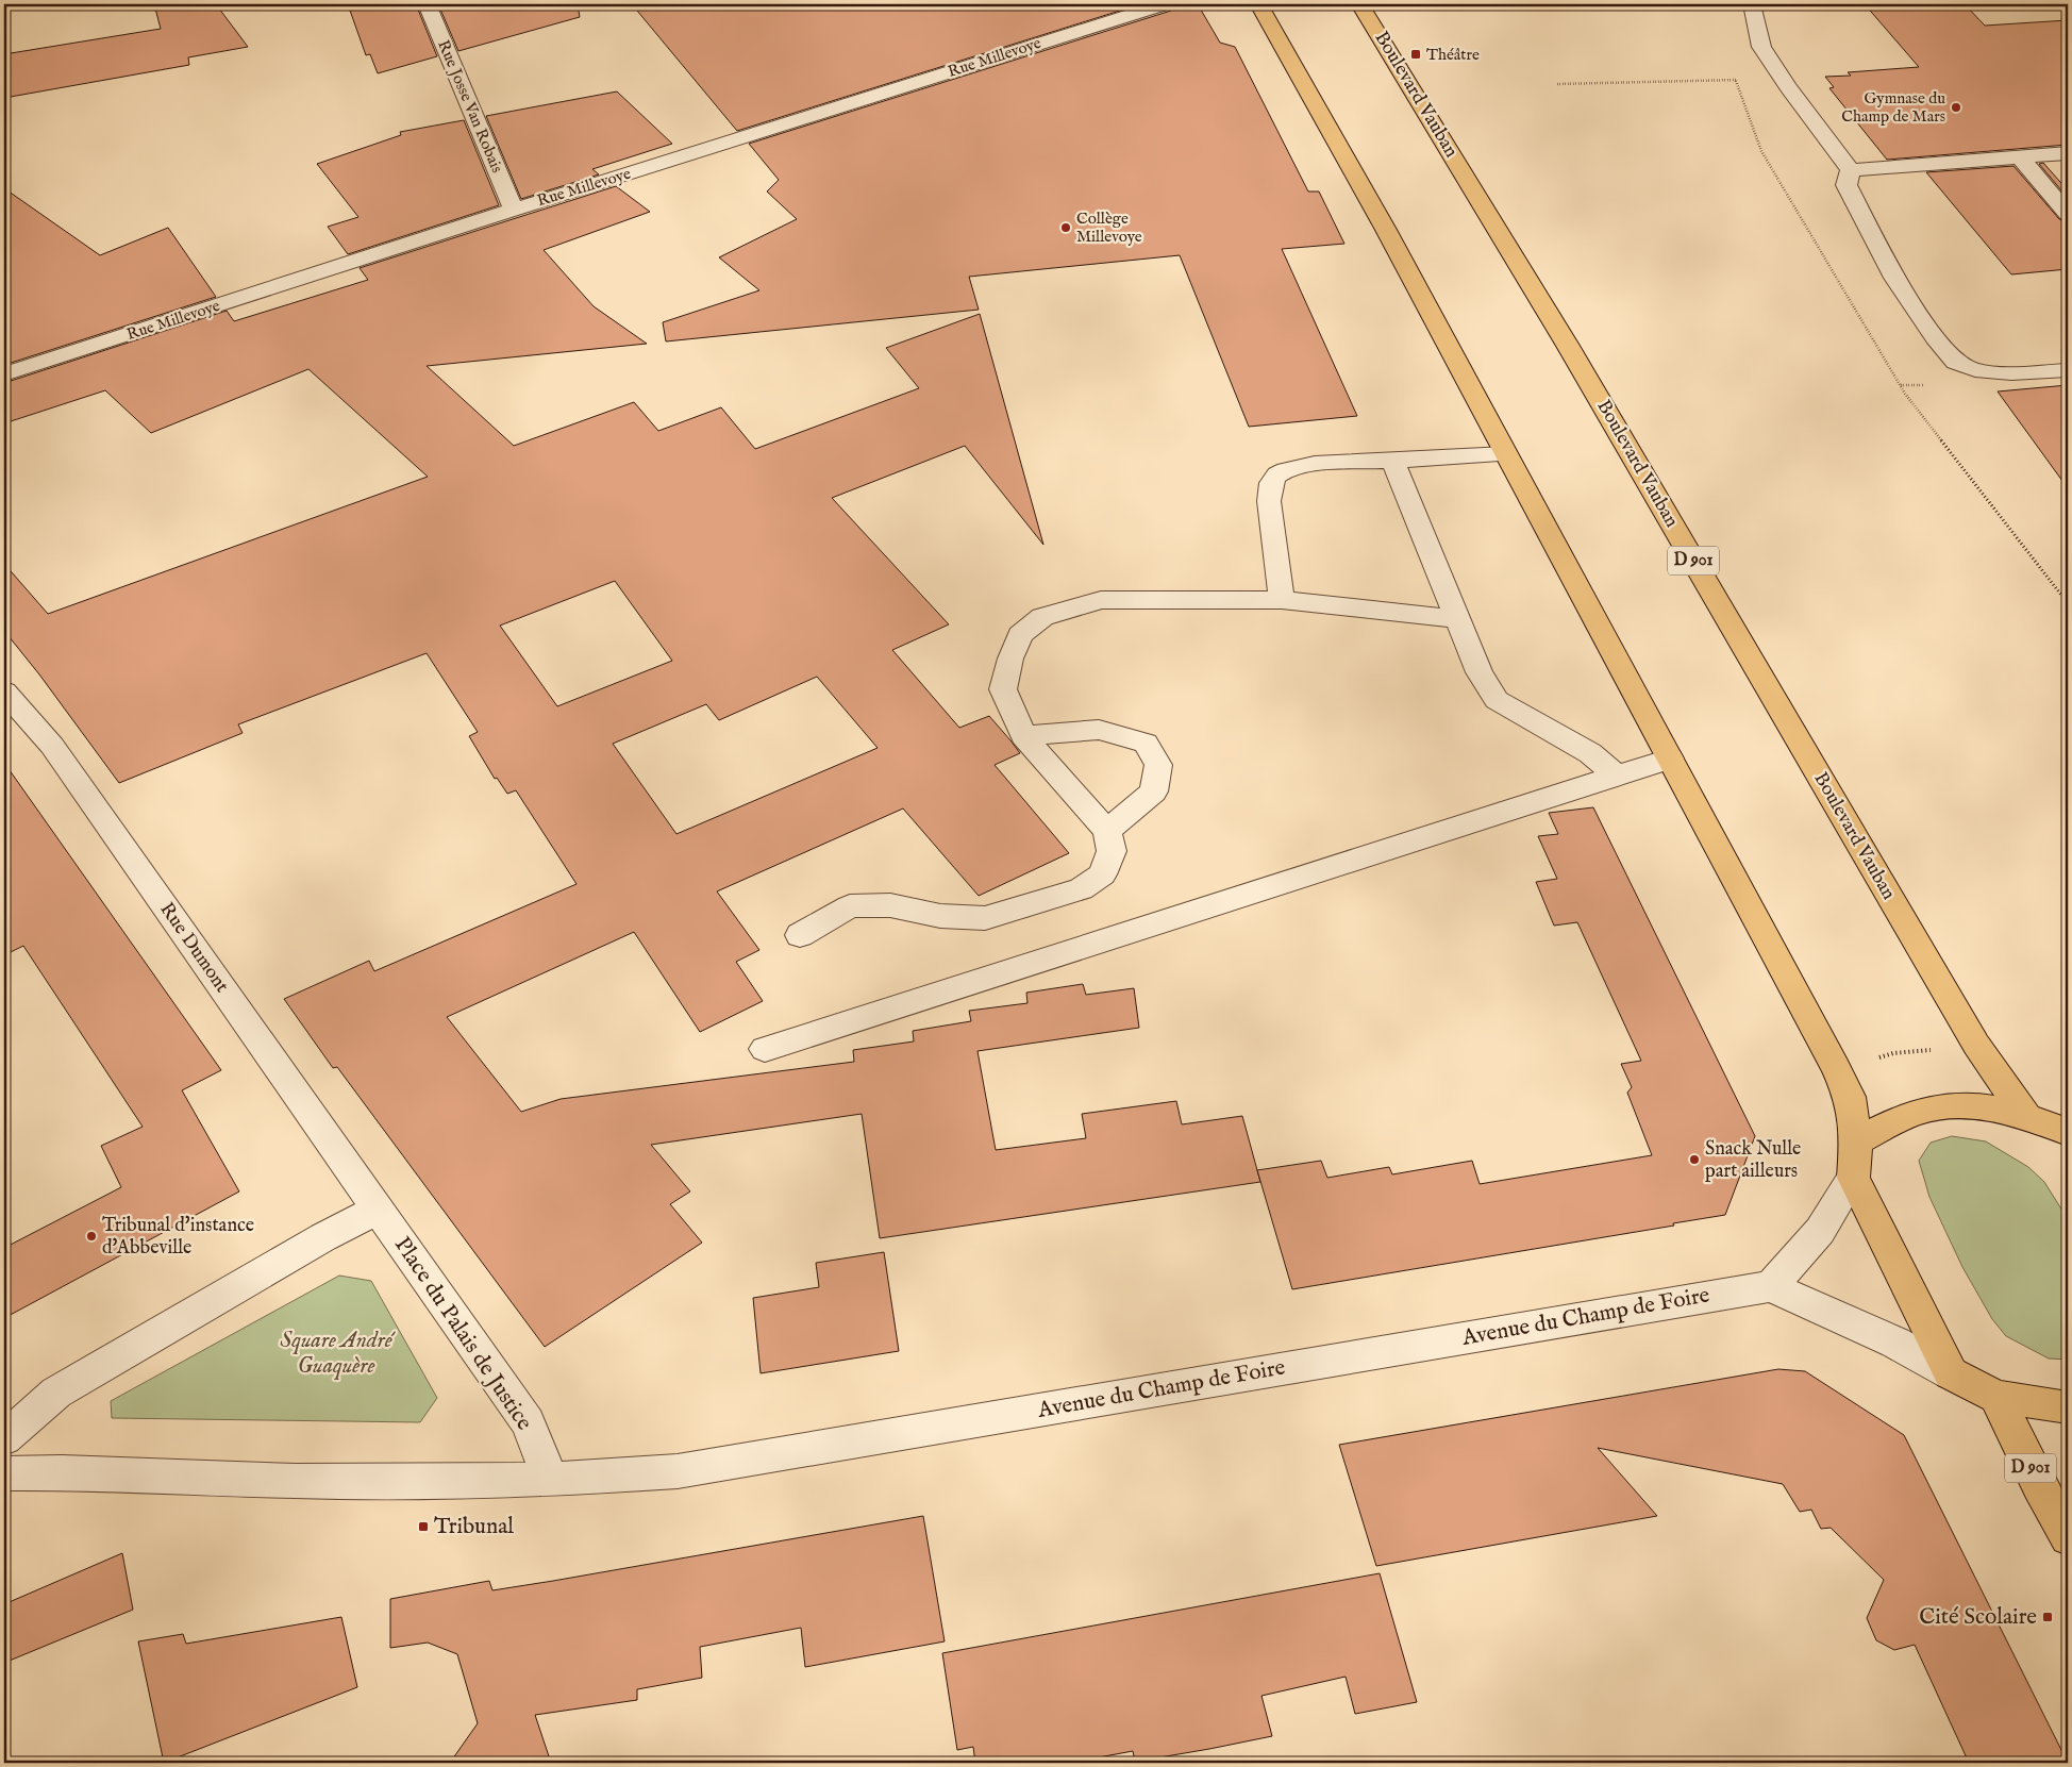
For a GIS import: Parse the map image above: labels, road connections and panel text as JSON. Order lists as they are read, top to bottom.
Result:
{
  "streets": {
    "main road": ["Boulevard Vauban", "D 901"],
    "street": [
      "Rue Millevoye",
      "Rue Josse Van Robais",
      "Rue Dumont",
      "Avenue du Champ de Foire",
      "Place du Palais de Justice"
    ]
  },
  "crossings": [
    ["Rue Millevoye", "Rue Josse Van Robais"],
    ["Rue Dumont", "Place du Palais de Justice"],
    ["Avenue du Champ de Foire", "Place du Palais de Justice"]
  ],
  "parks": ["Square André Guaquère"],
  "places": {
    "transit": ["Théâtre", "Tribunal", "Cité Scolaire"],
    "other": [
      "Gymnase du Champ de Mars",
      "Collège Millevoye",
      "Snack Nulle part ailleurs",
      "Tribunal d'instance d'Abbeville"
    ]
  }
}
